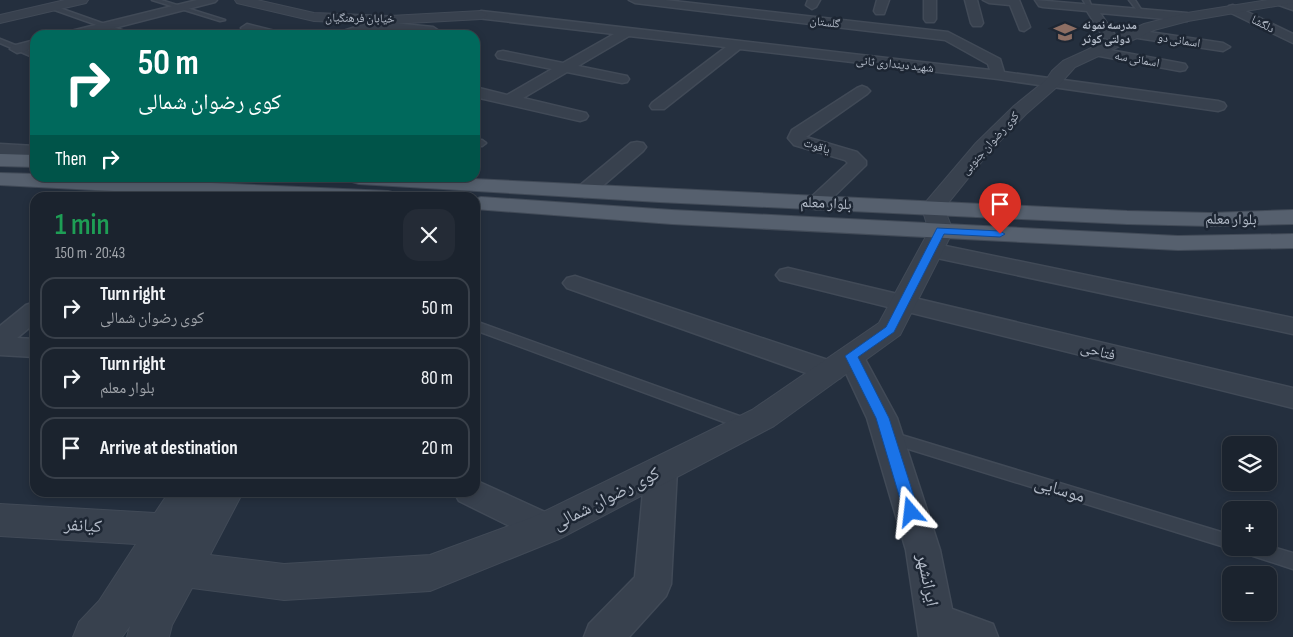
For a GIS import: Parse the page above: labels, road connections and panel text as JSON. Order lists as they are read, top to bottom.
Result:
{
  "streets": {
    "main road": ["بلوار معلم"],
    "street": [
      "خیابان فرهنگیان",
      "گلستان",
      "دلگشا",
      "اسمانی دو",
      "اسمانی سه",
      "شهید دینداری ثانی",
      "کوی رضوان جنوبی",
      "یاقوت",
      "فتاحی",
      "کوی رضوان شمالی",
      "کیانفر",
      "ایرانشهر"
    ],
    "lane": ["موسایی"]
  },
  "crossings": [
    ["خیابان فرهنگیان", "شهید دینداری ثانی"],
    ["گلستان", "شهید دینداری ثانی"],
    ["شهید دینداری ثانی", "کوی رضوان جنوبی"],
    ["کوی رضوان جنوبی", "بلوار معلم"],
    ["کوی رضوان جنوبی", "کوی رضوان شمالی"],
    ["یاقوت", "بلوار معلم"],
    ["بلوار معلم", "کوی رضوان شمالی"],
    ["فتاحی", "کوی رضوان شمالی"],
    ["موسایی", "ایرانشهر"],
    ["کوی رضوان شمالی", "ایرانشهر"]
  ],
  "places": {
    "school or university": ["مدرسه نمونه دولتی کوثر"]
  },
  "page": {
    "turn": ["50 m", "کوی رضوان شمالی"],
    "then": "Then",
    "heading": ["1 min", "150 m · 20:43"],
    "list": [
      {
        "name": "Turn right",
        "note": "کوی رضوان شمالی",
        "value": "50 m"
      },
      {
        "name": "Turn right",
        "note": "بلوار معلم",
        "value": "80 m"
      },
      {
        "name": "Arrive at destination",
        "value": "20 m"
      }
    ],
    "map_buttons": ["+", "−"]
  }
}
